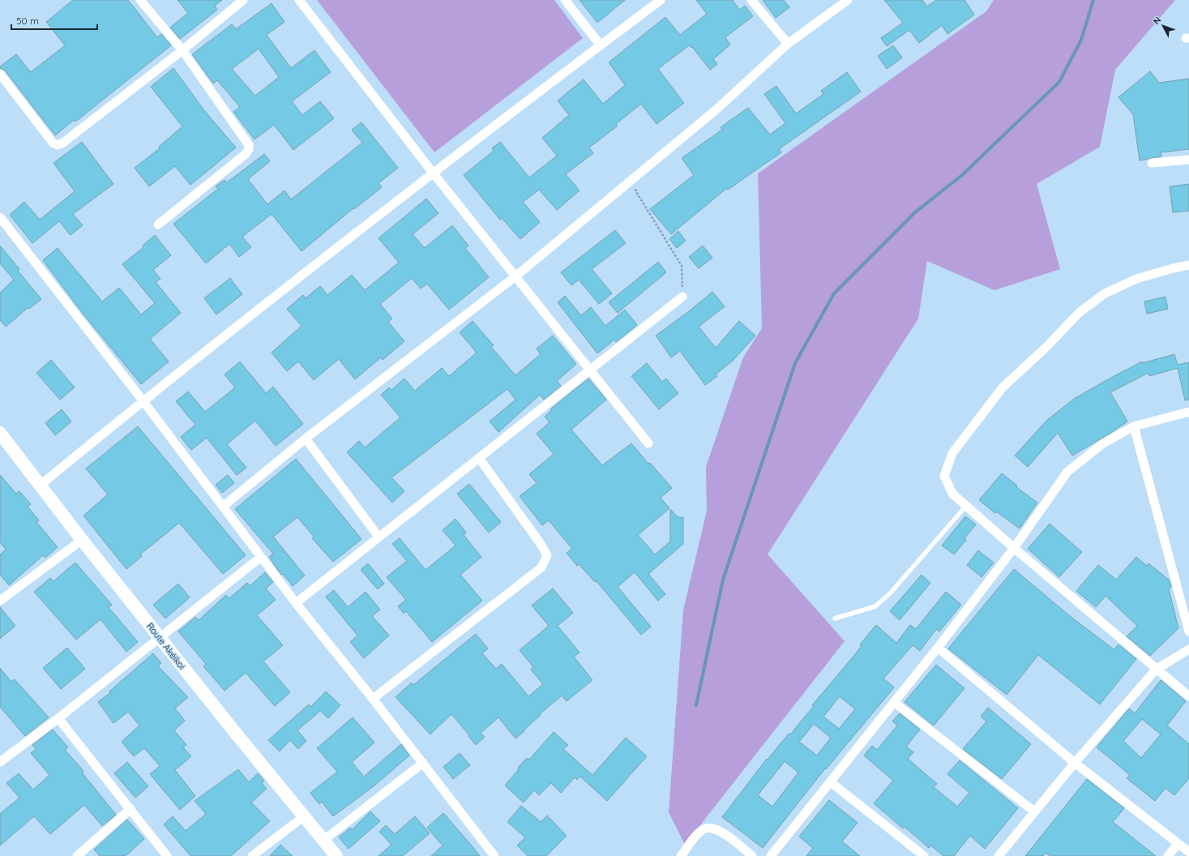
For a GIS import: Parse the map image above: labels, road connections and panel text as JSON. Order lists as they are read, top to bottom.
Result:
{
  "streets": {
    "street": ["Route Akéikoi"]
  },
  "scale_bar": "50 m",
  "north": "top left"
}
